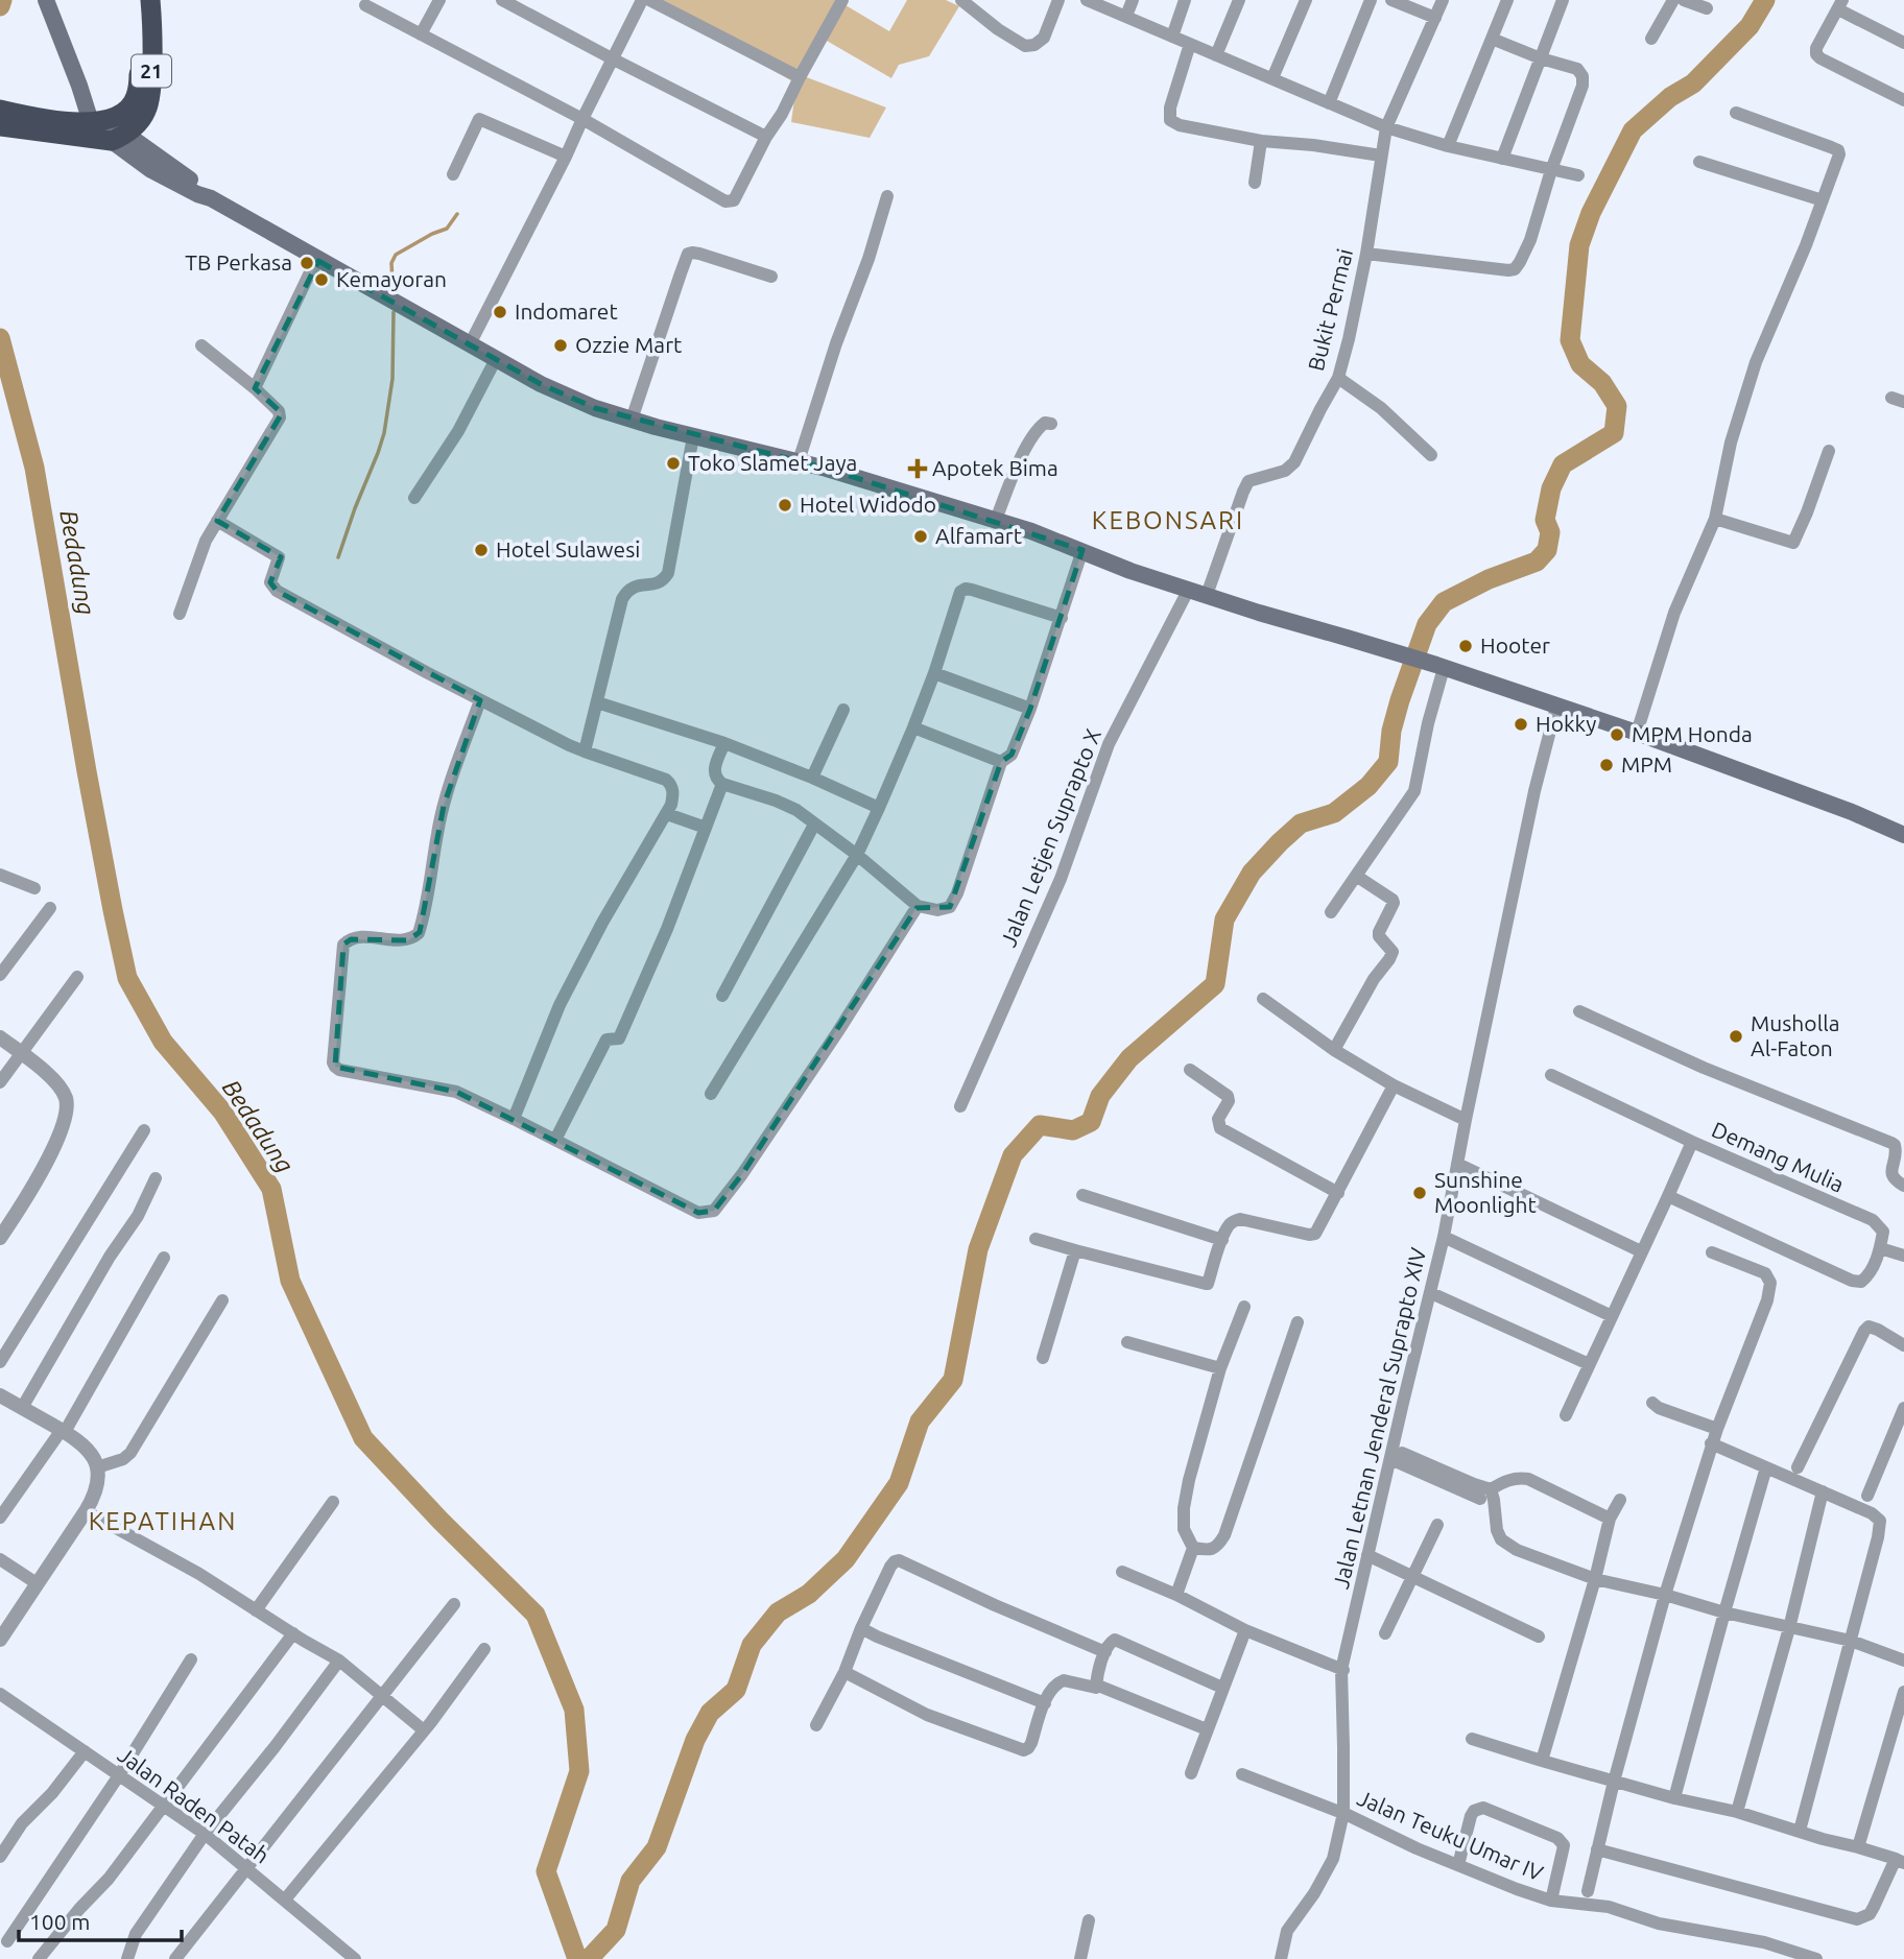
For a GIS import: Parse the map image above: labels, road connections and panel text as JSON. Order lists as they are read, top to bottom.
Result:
{
  "streets": {
    "highway": ["21"],
    "street": [
      "Bukit Permai",
      "Jalan Letjen Suprapto X",
      "Demang Mulia",
      "Jalan Letnan Jenderal Suprapto XIV",
      "Jalan Raden Patah",
      "Jalan Teuku Umar IV"
    ]
  },
  "crossings": [
    ["Jalan Letnan Jenderal Suprapto XIV", "Jalan Teuku Umar IV"]
  ],
  "districts": ["KEBONSARI", "KEPATIHAN"],
  "water": ["Bedadung"],
  "places": {
    "other": [
      "TB Perkasa",
      "Kemayoran",
      "Indomaret",
      "Ozzie Mart",
      "Toko Slamet Jaya",
      "Hotel Widodo",
      "Alfamart",
      "Hotel Sulawesi",
      "Hooter",
      "Hokky",
      "MPM Honda",
      "MPM",
      "Musholla Al-Faton",
      "Sunshine Moonlight"
    ],
    "health": ["Apotek Bima"]
  },
  "scale_bar": "100 m"
}
